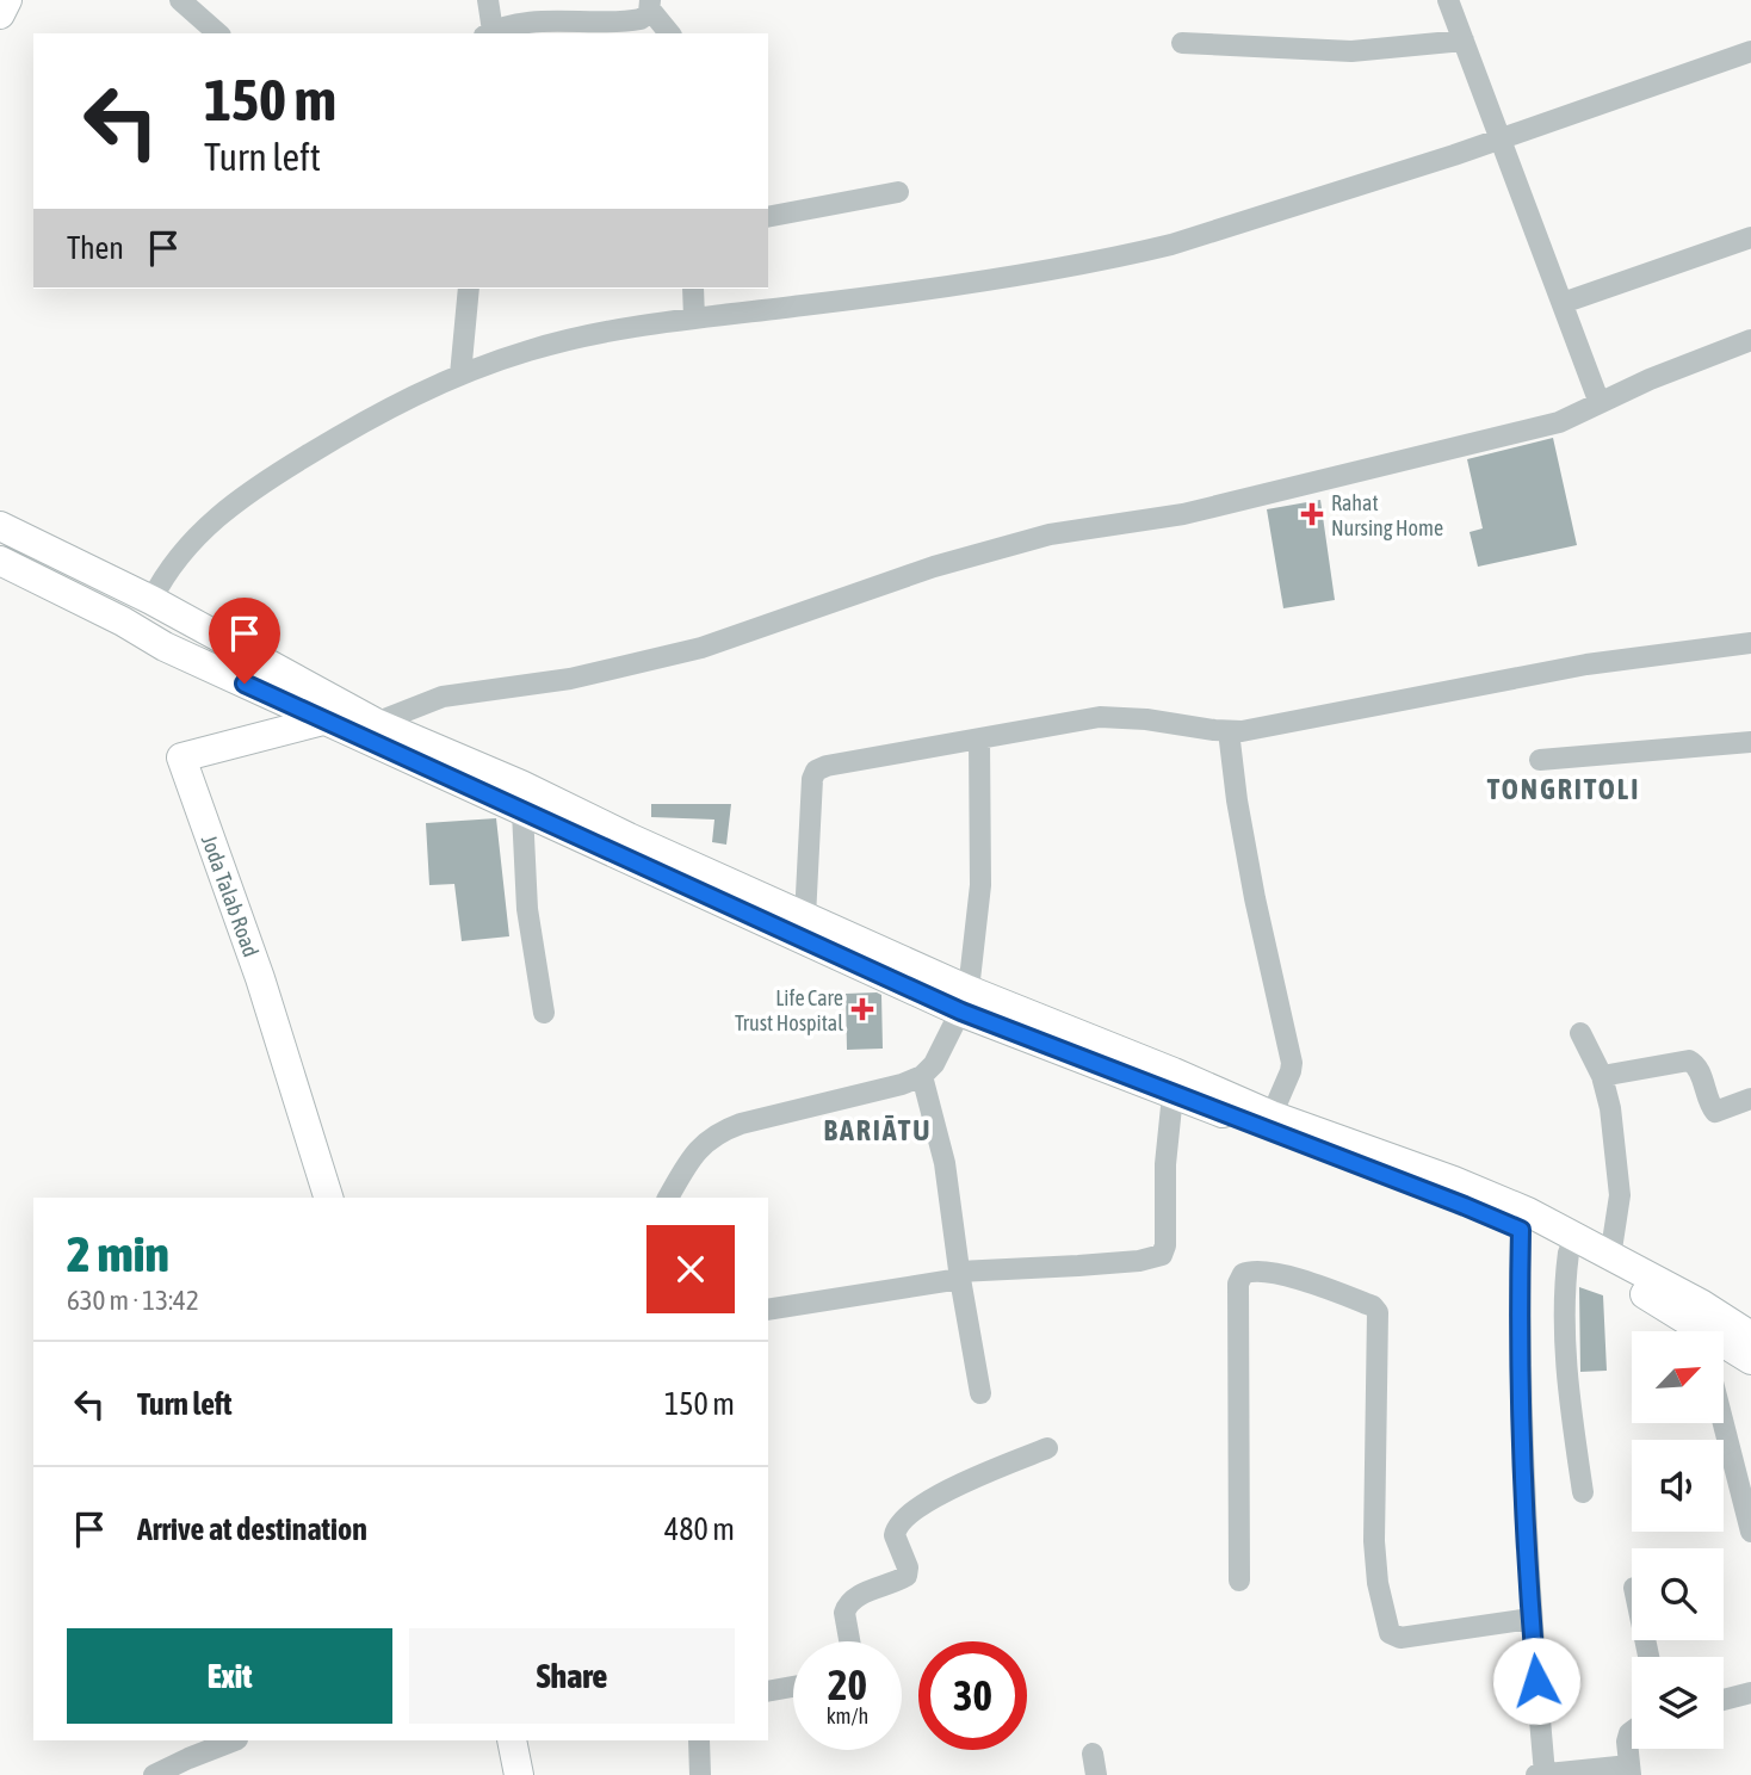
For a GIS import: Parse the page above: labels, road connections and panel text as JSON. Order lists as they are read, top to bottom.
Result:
{
  "streets": {
    "main road": ["Joda Talab Road"]
  },
  "districts": ["TONGRITOLI", "BARIĀTU"],
  "places": {
    "health": ["Rahat Nursing Home", "Life Care Trust Hospital"]
  },
  "north": "top right",
  "page": {
    "turn": ["150 m", "Turn left"],
    "then": "Then",
    "heading": ["2 min", "630 m · 13:42"],
    "list": [
      {
        "name": "Turn left",
        "value": "150 m"
      },
      {
        "name": "Arrive at destination",
        "value": "480 m"
      }
    ],
    "buttons": ["Exit", "Share"],
    "speed": "20 km/h",
    "limit": "30"
  }
}
